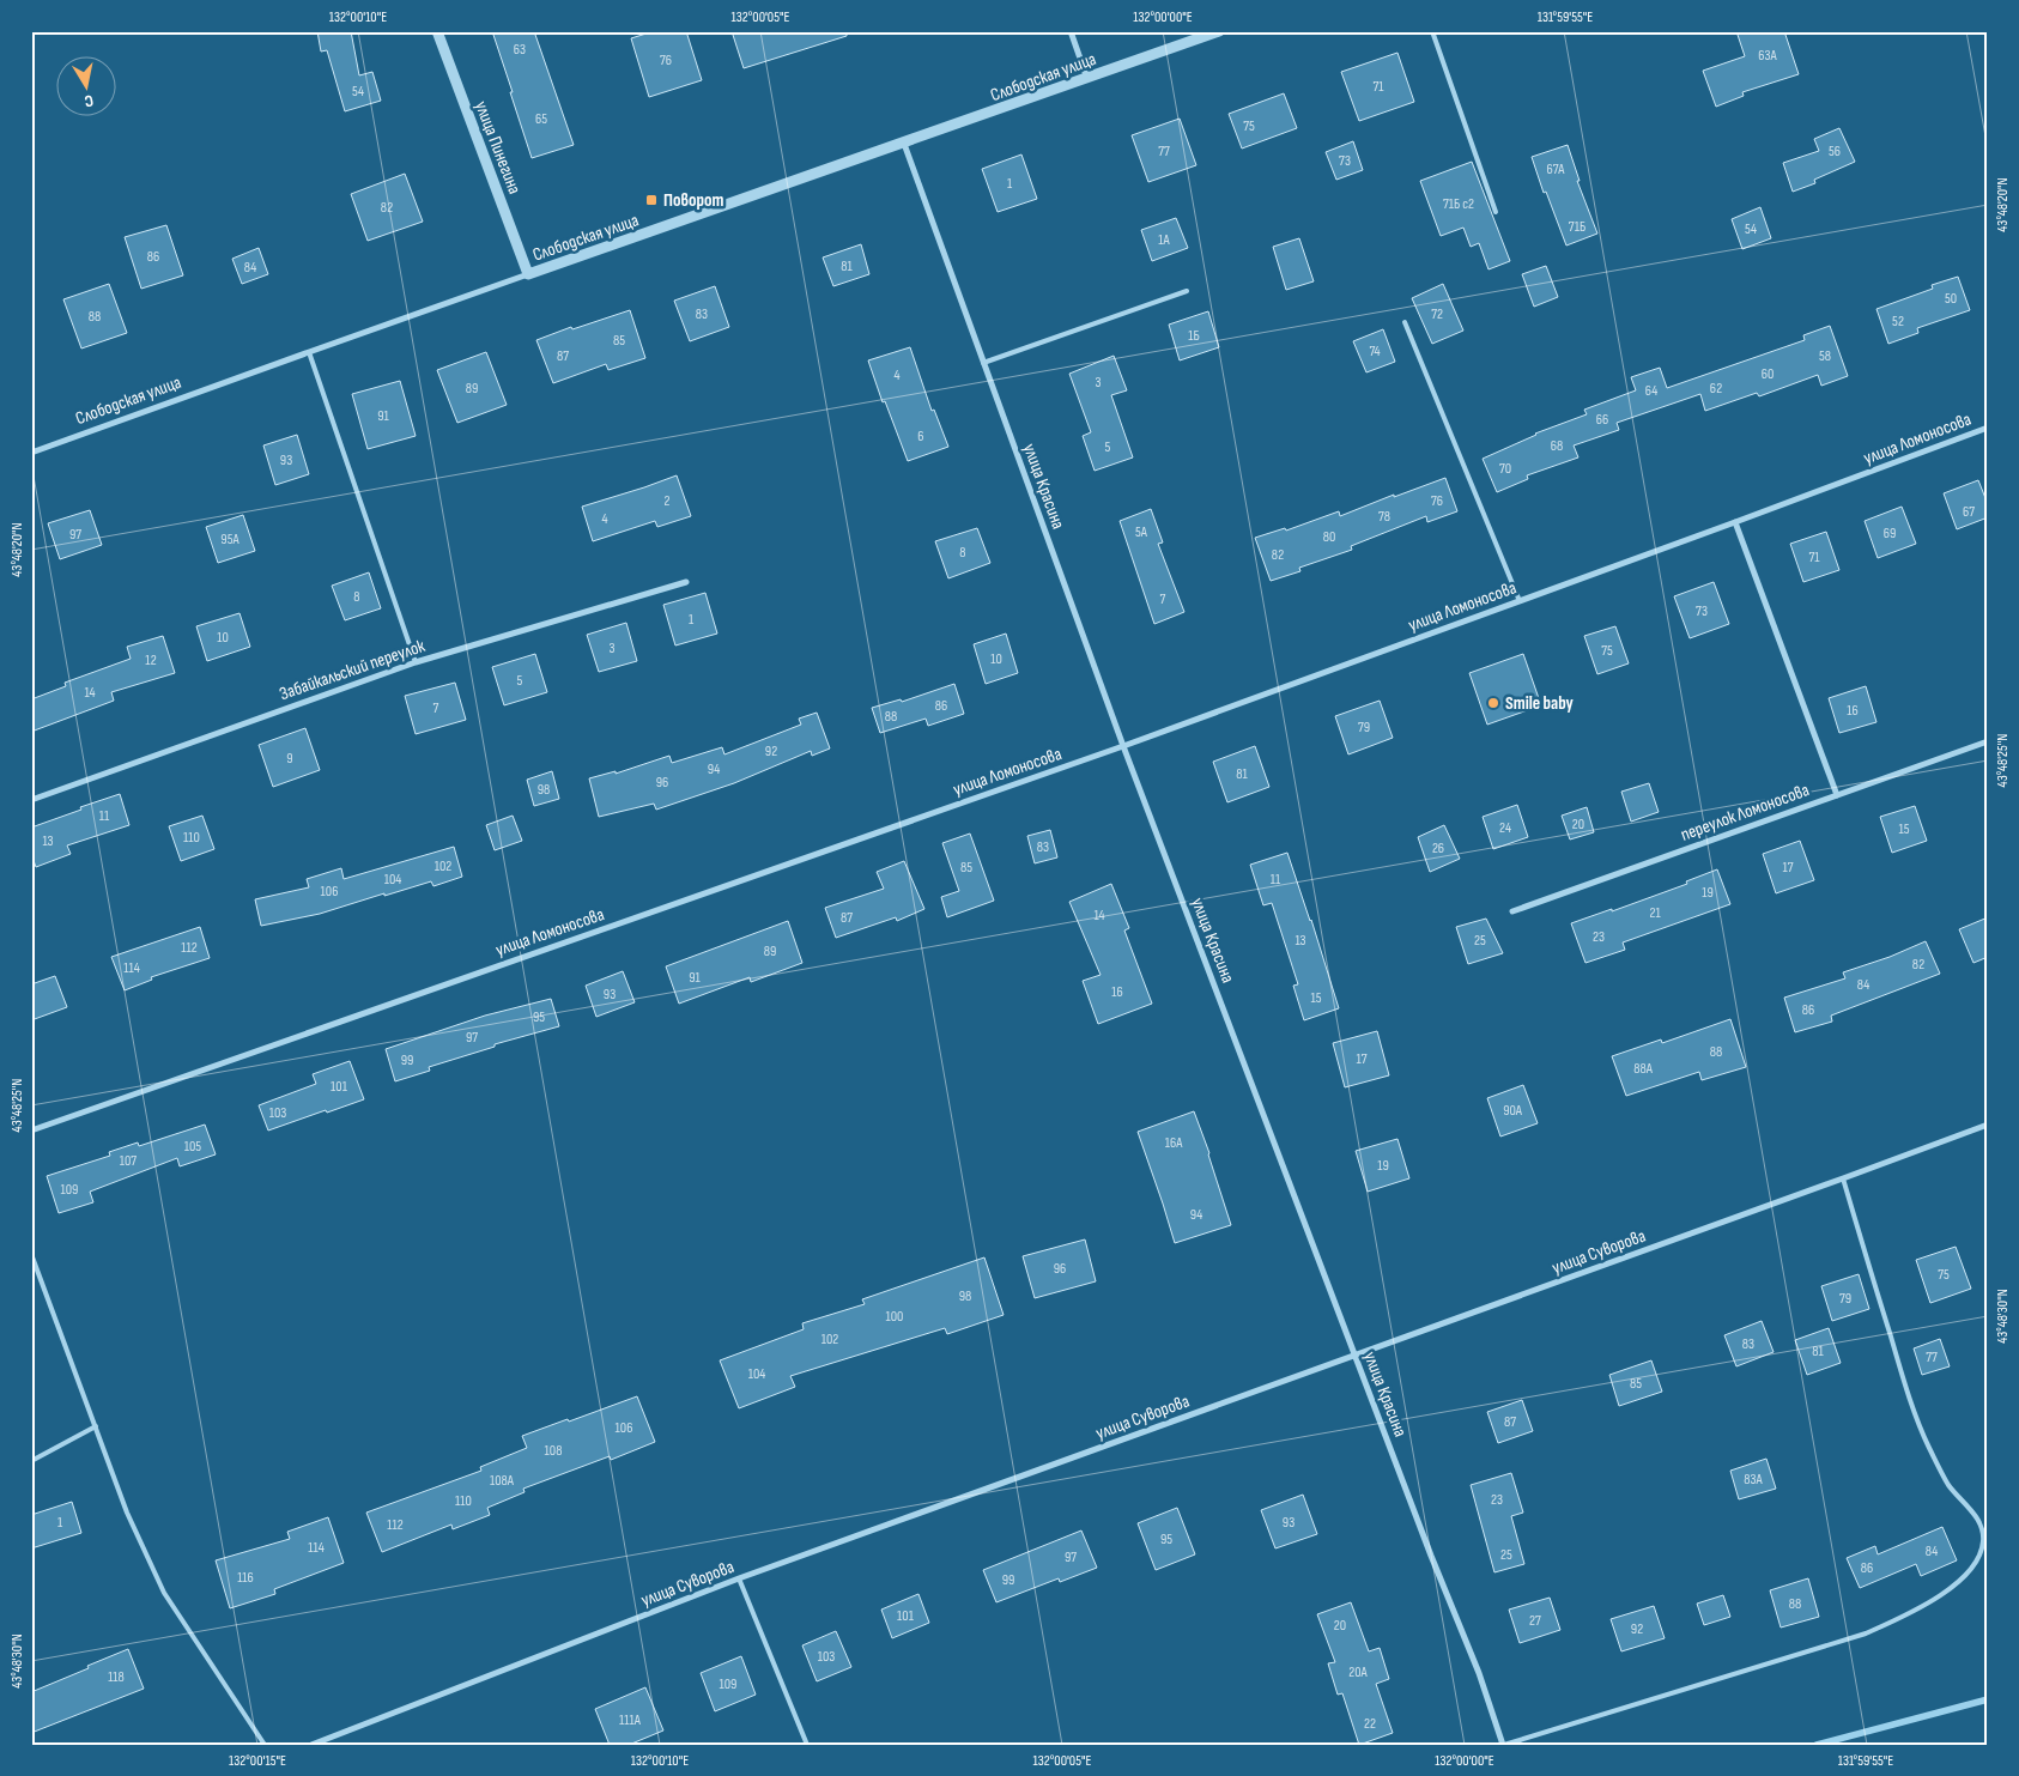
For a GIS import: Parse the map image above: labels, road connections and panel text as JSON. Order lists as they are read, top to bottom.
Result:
{
  "streets": {
    "street": [
      "Слободская улица",
      "улица Пинегина",
      "улица Ломоносова",
      "улица Красина",
      "Забайкальский переулок",
      "переулок Ломоносова",
      "улица Суворова"
    ]
  },
  "crossings": [
    ["Слободская улица", "улица Пинегина"],
    ["Слободская улица", "улица Красина"],
    ["улица Ломоносова", "улица Красина"],
    ["улица Красина", "улица Суворова"]
  ],
  "places": {
    "transit": ["Поворот"],
    "other": ["Smile baby"]
  },
  "house_numbers": [
    "63",
    "63А",
    "76",
    "71",
    "54",
    "65",
    "75",
    "77",
    "56",
    "73",
    "67А",
    "1",
    "71Б с2",
    "82",
    "71Б",
    "54",
    "1А",
    "86",
    "81",
    "84",
    "50",
    "83",
    "72",
    "88",
    "52",
    "1Б",
    "85",
    "74",
    "87",
    "58",
    "60",
    "4",
    "3",
    "89",
    "62",
    "64",
    "91",
    "66",
    "6",
    "68",
    "5",
    "93",
    "70",
    "2",
    "76",
    "67",
    "78",
    "4",
    "5А",
    "69",
    "97",
    "80",
    "95А",
    "8",
    "82",
    "71",
    "8",
    "7",
    "73",
    "1",
    "10",
    "3",
    "75",
    "10",
    "12",
    "5",
    "14",
    "86",
    "7",
    "16",
    "88",
    "79",
    "92",
    "9",
    "94",
    "81",
    "96",
    "98",
    "11",
    "20",
    "24",
    "15",
    "110",
    "13",
    "83",
    "26",
    "102",
    "85",
    "17",
    "104",
    "11",
    "106",
    "19",
    "21",
    "14",
    "87",
    "23",
    "13",
    "25",
    "112",
    "89",
    "82",
    "114",
    "91",
    "84",
    "16",
    "93",
    "15",
    "86",
    "95",
    "97",
    "88",
    "17",
    "99",
    "88А",
    "101",
    "90А",
    "103",
    "16А",
    "105",
    "107",
    "19",
    "109",
    "94",
    "96",
    "75",
    "98",
    "79",
    "100",
    "102",
    "83",
    "81",
    "77",
    "104",
    "85",
    "87",
    "106",
    "108",
    "83А",
    "108А",
    "23",
    "110",
    "1",
    "93",
    "112",
    "95",
    "114",
    "84",
    "25",
    "97",
    "86",
    "116",
    "99",
    "88",
    "101",
    "27",
    "20",
    "92",
    "103",
    "20А",
    "118",
    "109",
    "111А",
    "22"
  ],
  "north": "bottom",
  "coordinates": [
    "132°00'10\"E",
    "132°00'05\"E",
    "132°00'00\"E",
    "131°59'55\"E",
    "43°48'20\"N",
    "43°48'25\"N",
    "43°48'30\"N",
    "132°00'15\"E"
  ]
}
